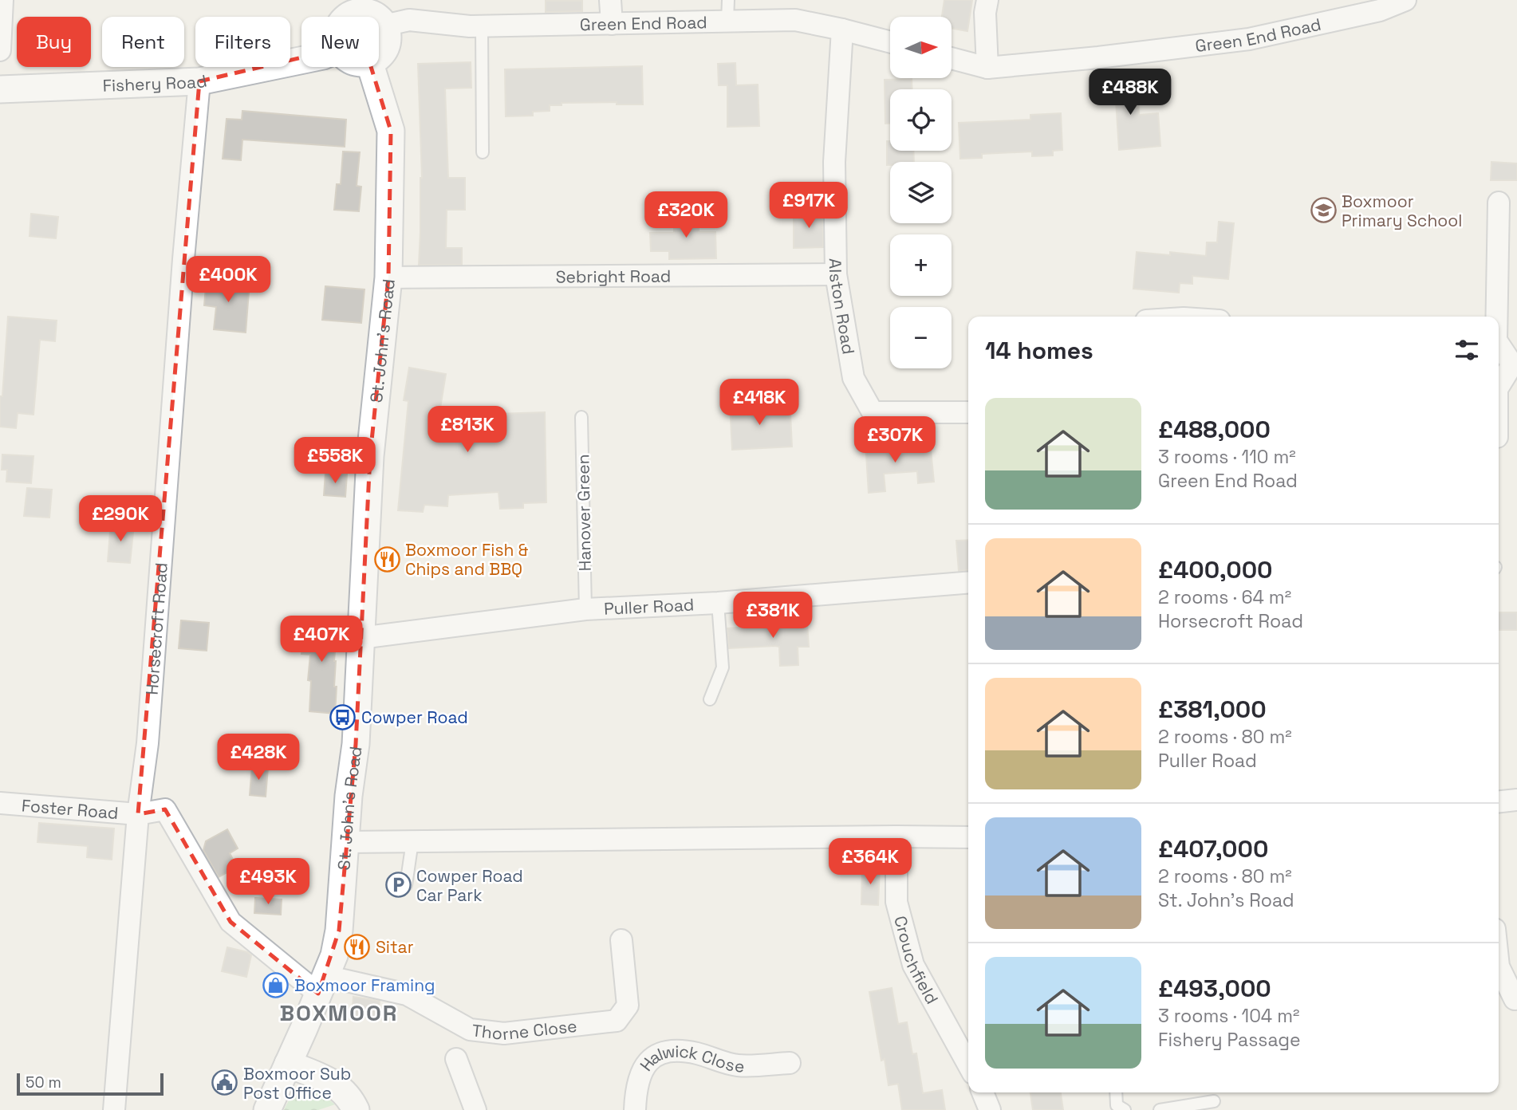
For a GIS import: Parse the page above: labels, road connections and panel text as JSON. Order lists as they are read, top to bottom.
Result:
{
  "streets": {
    "street": [
      "Green End Road",
      "Fishery Road",
      "Sebright Road",
      "Alston Road",
      "St. John's Road",
      "Puller Road",
      "Horsecroft Road",
      "Foster Road",
      "Crouchfield",
      "Thorne Close",
      "Halwick Close"
    ],
    "lane": ["Hanover Green"]
  },
  "crossings": [
    ["Green End Road", "Alston Road"],
    ["Fishery Road", "Horsecroft Road"],
    ["Sebright Road", "Alston Road"],
    ["Sebright Road", "St. John's Road"],
    ["St. John's Road", "Puller Road"],
    ["St. John's Road", "Foster Road"],
    ["St. John's Road", "Thorne Close"],
    ["Hanover Green", "Puller Road"],
    ["Horsecroft Road", "Foster Road"],
    ["Foster Road", "Thorne Close"]
  ],
  "districts": ["BOXMOOR"],
  "places": {
    "school or university": ["Boxmoor Primary School"],
    "restaurant": ["Boxmoor Fish & Chips and BBQ", "Sitar"],
    "bus stop": ["Cowper Road"],
    "parking": ["Cowper Road Car Park"],
    "shop": ["Boxmoor Framing"],
    "public building": ["Boxmoor Sub Post Office"]
  },
  "scale_bar": "50 m",
  "north": "right",
  "page": {
    "map_buttons": ["+", "−"],
    "chip": [
      "Buy",
      "Rent",
      "Filters",
      "New"
    ],
    "price": [
      "£488K",
      "£917K",
      "£320K",
      "£400K",
      "£418K",
      "£813K",
      "£307K",
      "£558K",
      "£290K",
      "£381K",
      "£407K",
      "£428K",
      "£364K",
      "£493K"
    ],
    "heading": "14 homes",
    "list": [
      {
        "name": "£488,000",
        "note": "3 rooms · 110 m² · Green End Road"
      },
      {
        "name": "£400,000",
        "note": "2 rooms · 64 m² · Horsecroft Road"
      },
      {
        "name": "£381,000",
        "note": "2 rooms · 80 m² · Puller Road"
      },
      {
        "name": "£407,000",
        "note": "2 rooms · 80 m² · St. John's Road"
      },
      {
        "name": "£493,000",
        "note": "3 rooms · 104 m² · Fishery Passage"
      }
    ],
    "scale": "50 m"
  }
}
